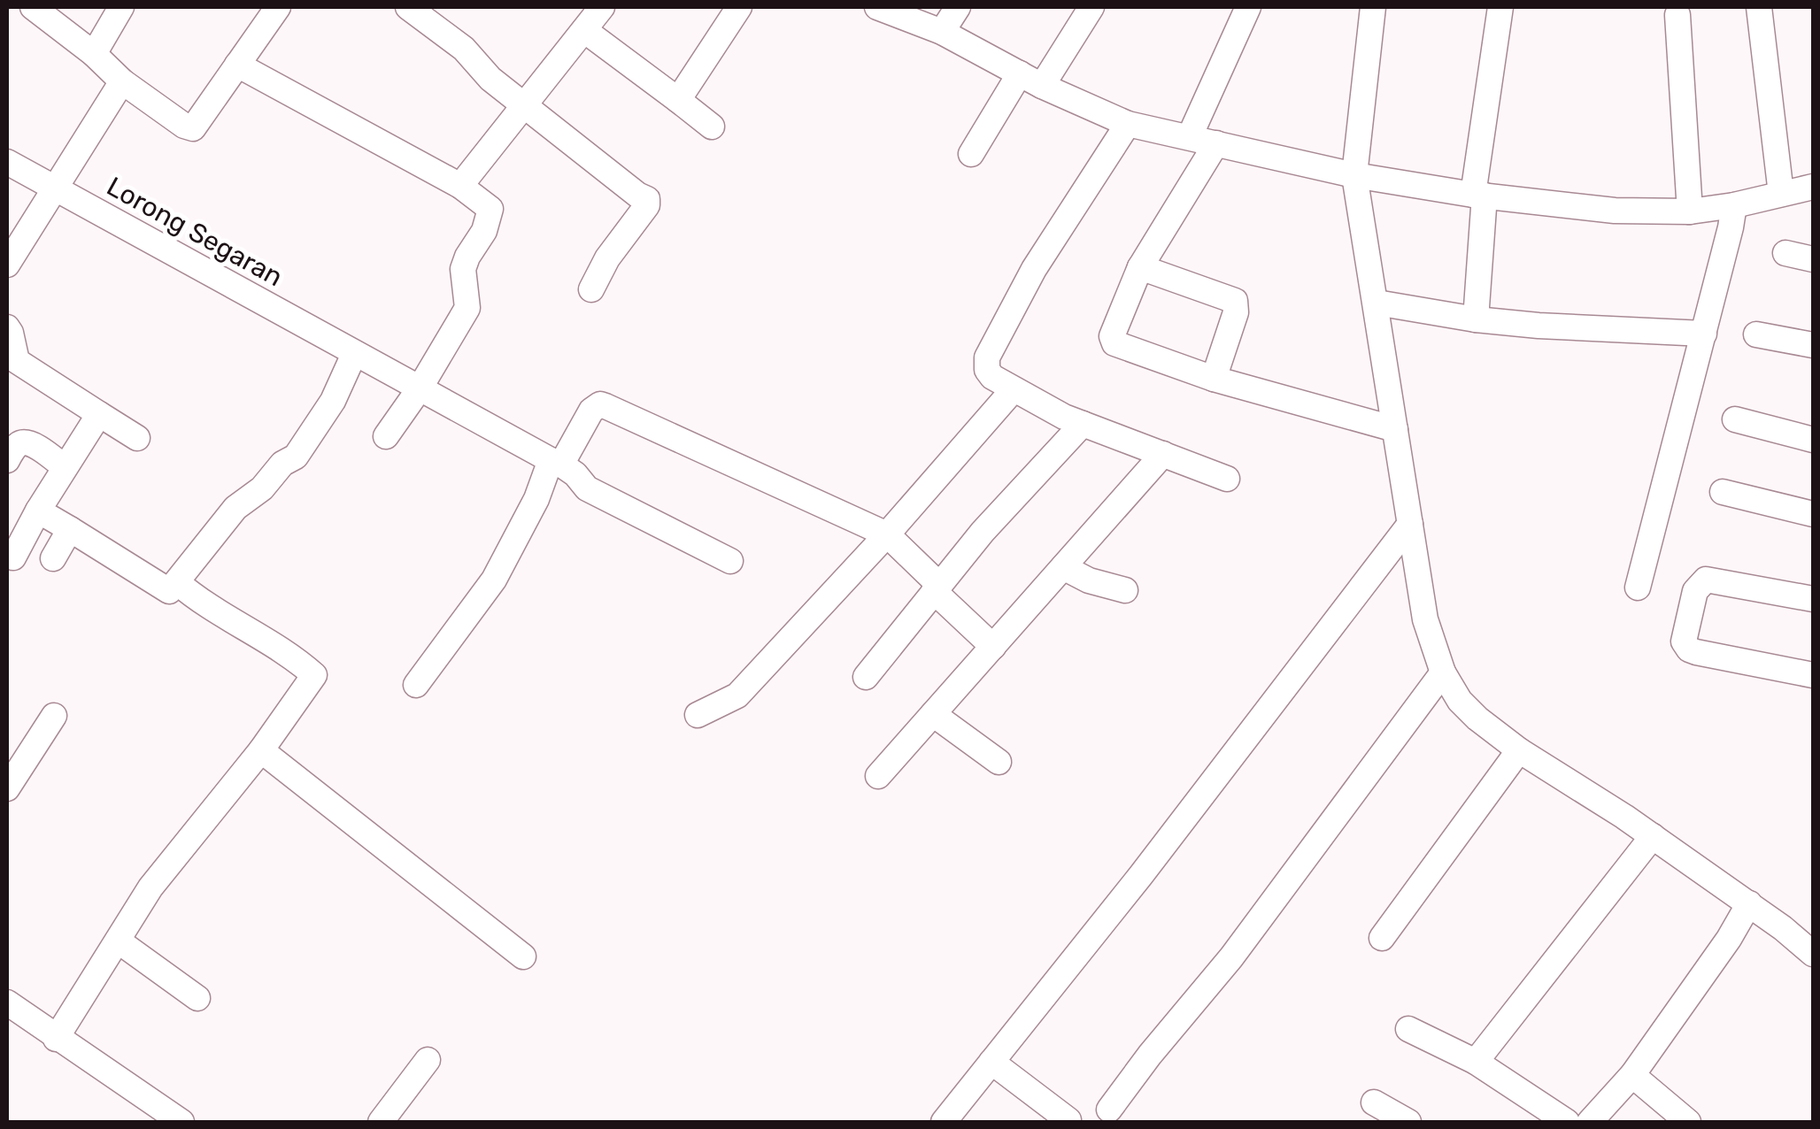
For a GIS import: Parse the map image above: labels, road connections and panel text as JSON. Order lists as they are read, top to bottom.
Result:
{
  "streets": {
    "street": ["Lorong Segaran"]
  }
}
